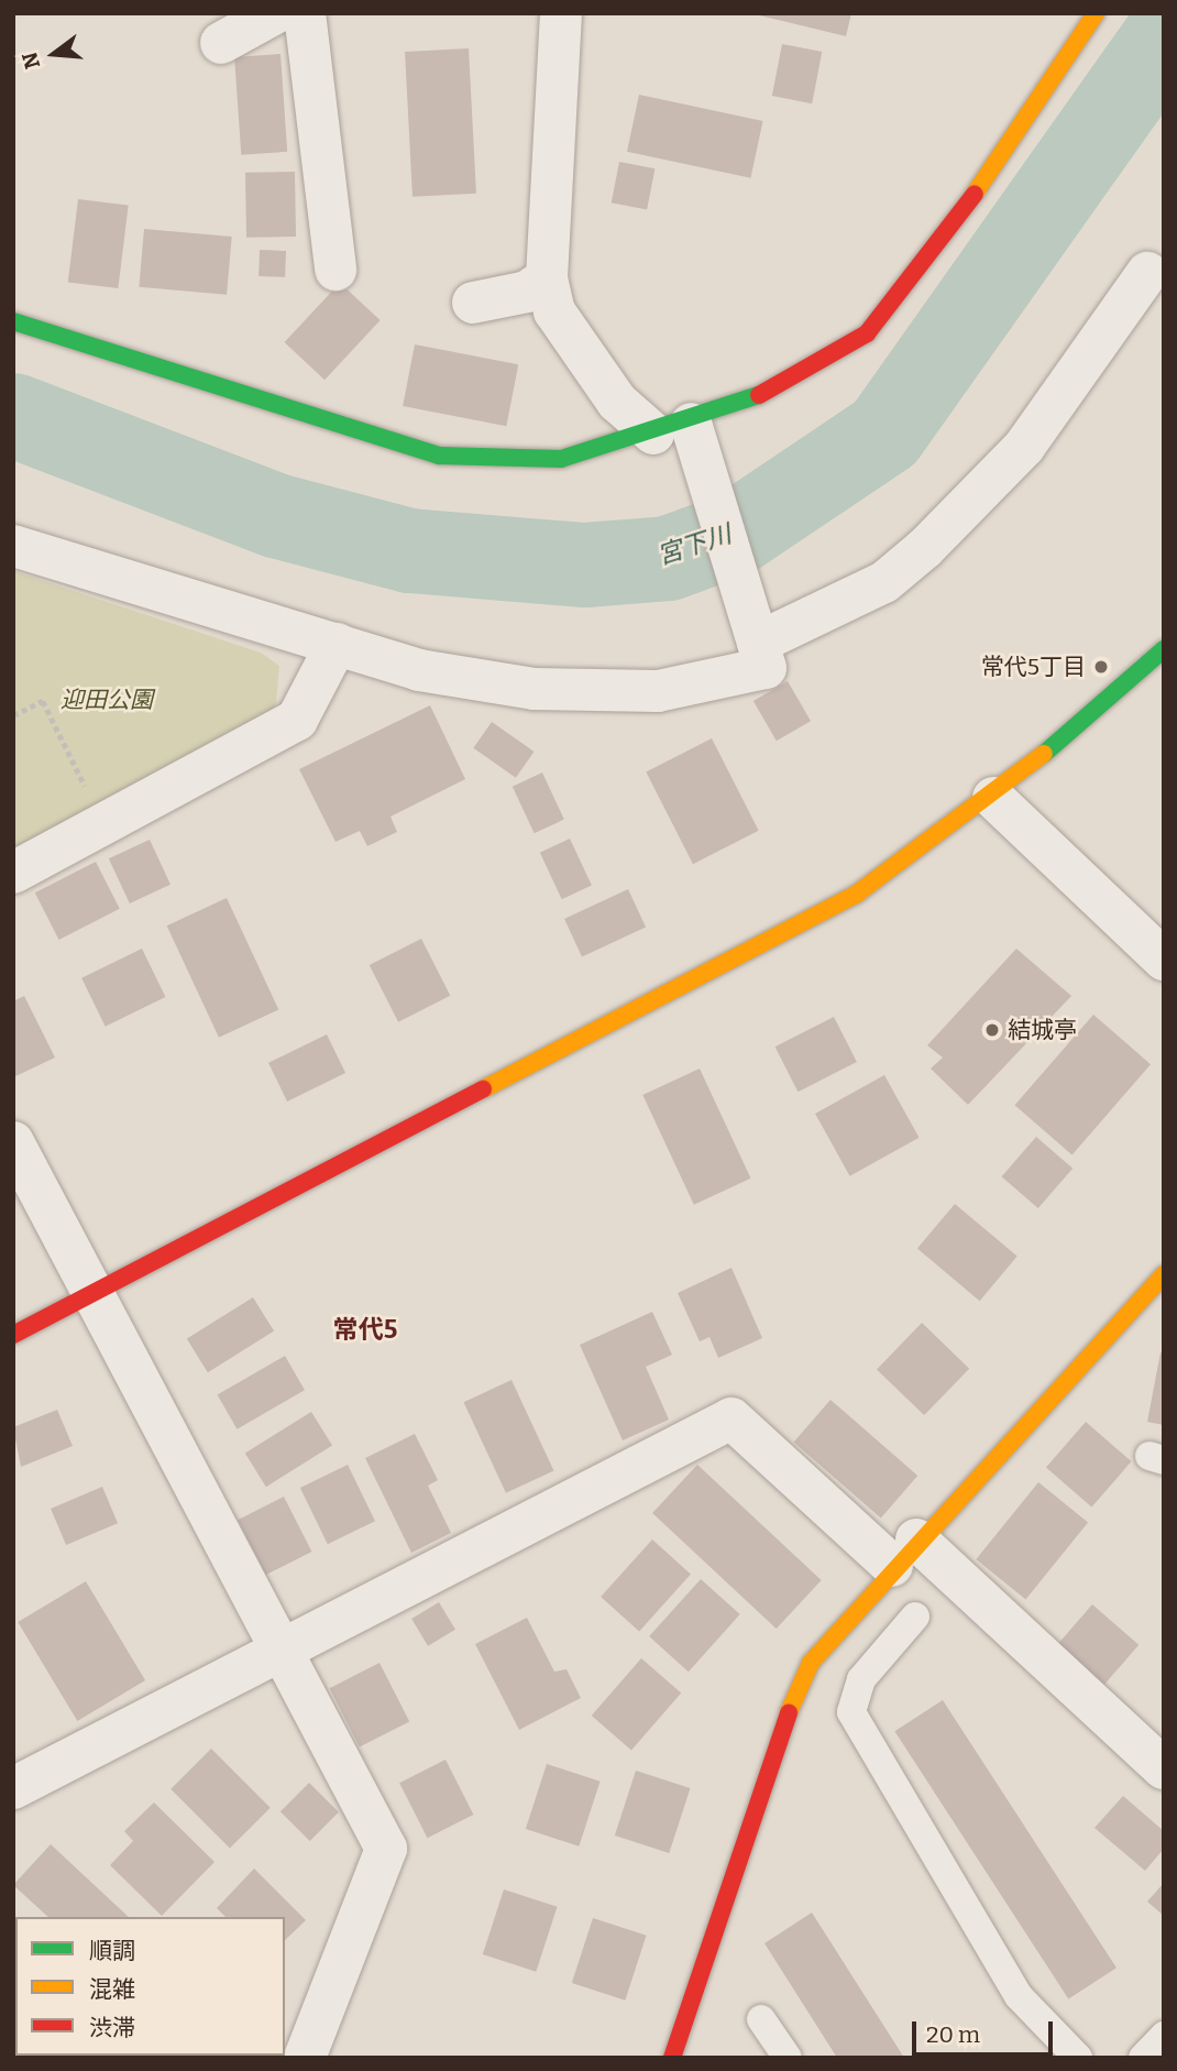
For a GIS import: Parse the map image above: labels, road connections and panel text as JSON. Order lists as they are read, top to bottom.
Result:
{
  "districts": ["常代5"],
  "water": ["宮下川"],
  "parks": ["迎田公園"],
  "places": ["常代5丁目", "結城亭"],
  "legend": ["順調", "混雑", "渋滞"],
  "scale_bar": "20 m",
  "north": "left"
}
